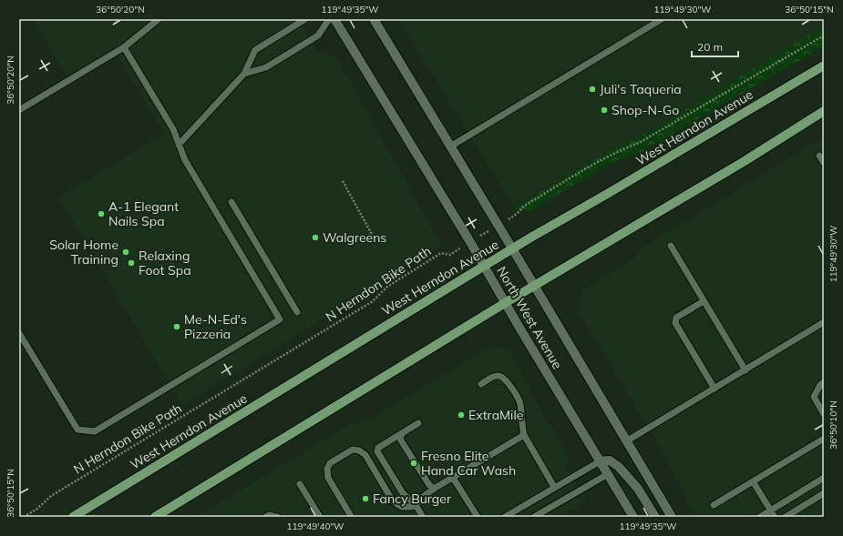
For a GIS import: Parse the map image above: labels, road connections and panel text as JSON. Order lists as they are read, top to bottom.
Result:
{
  "streets": {
    "main road": ["West Herndon Avenue", "North West Avenue"],
    "path": ["N Herndon Bike Path"]
  },
  "crossings": [
    ["West Herndon Avenue", "North West Avenue"],
    ["N Herndon Bike Path", "North West Avenue"]
  ],
  "places": [
    "Juli's Taqueria",
    "Shop-N-Go",
    "A-1 Elegant Nails Spa",
    "Walgreens",
    "Solar Home Training",
    "Relaxing Foot Spa",
    "Me-N-Ed's Pizzeria",
    "ExtraMile",
    "Fresno Elite Hand Car Wash",
    "Fancy Burger"
  ],
  "scale_bar": "20 m",
  "coordinates": [
    "36°50'20\"N",
    "119°49'35\"W",
    "119°49'30\"W",
    "36°50'15\"N",
    "36°50'10\"N",
    "119°49'40\"W"
  ]
}
